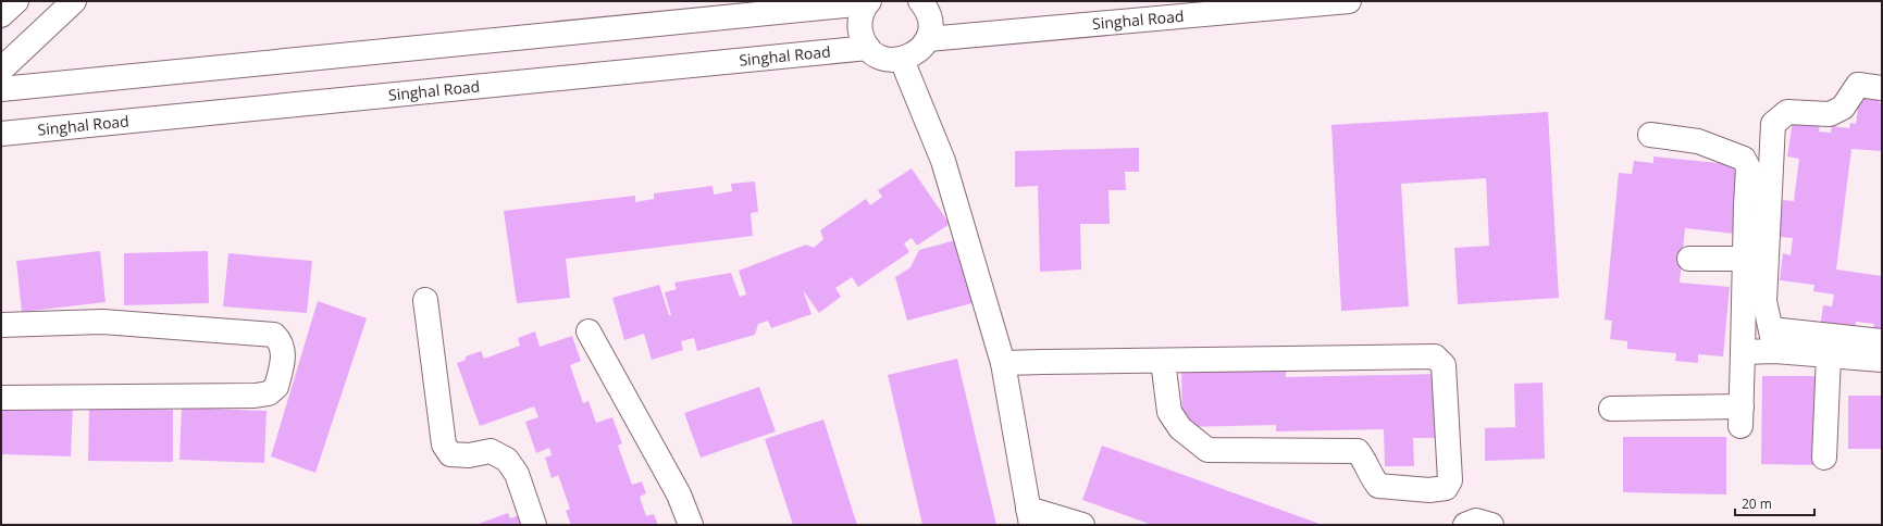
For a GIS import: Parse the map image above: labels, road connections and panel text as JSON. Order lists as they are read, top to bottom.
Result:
{
  "streets": {
    "street": ["Singhal Road"]
  },
  "scale_bar": "20 m"
}
